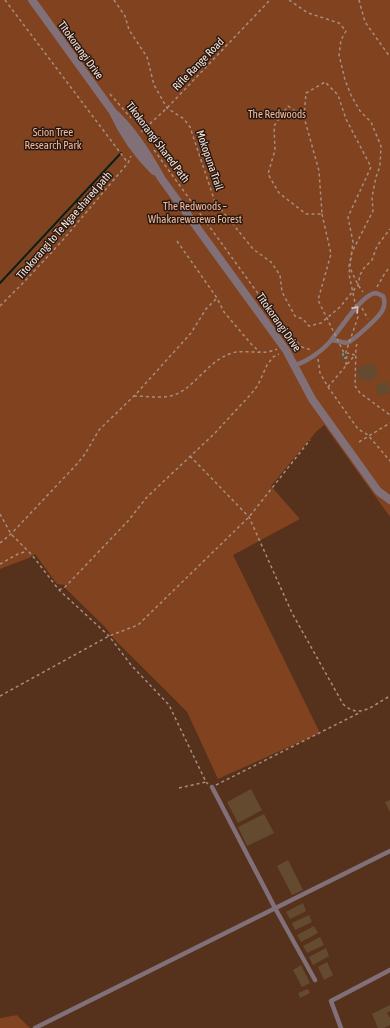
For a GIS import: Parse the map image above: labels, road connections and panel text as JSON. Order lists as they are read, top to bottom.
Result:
{
  "streets": {
    "street": ["Tītokorangi Drive"],
    "path": [
      "Rifle Range Road",
      "Tikokorangi Shared Path",
      "Mokopuna Trail",
      "Tītokorangi to Te Ngae shared path"
    ]
  },
  "crossings": [
    ["Tītokorangi Drive", "Rifle Range Road"],
    ["Tītokorangi Drive", "Tikokorangi Shared Path"],
    ["Rifle Range Road", "Tikokorangi Shared Path"],
    ["Rifle Range Road", "Mokopuna Trail"]
  ],
  "parks": ["The Redwoods", "Scion Tree Research Park", "The Redwoods – Whakarewarewa Forest"]
}
